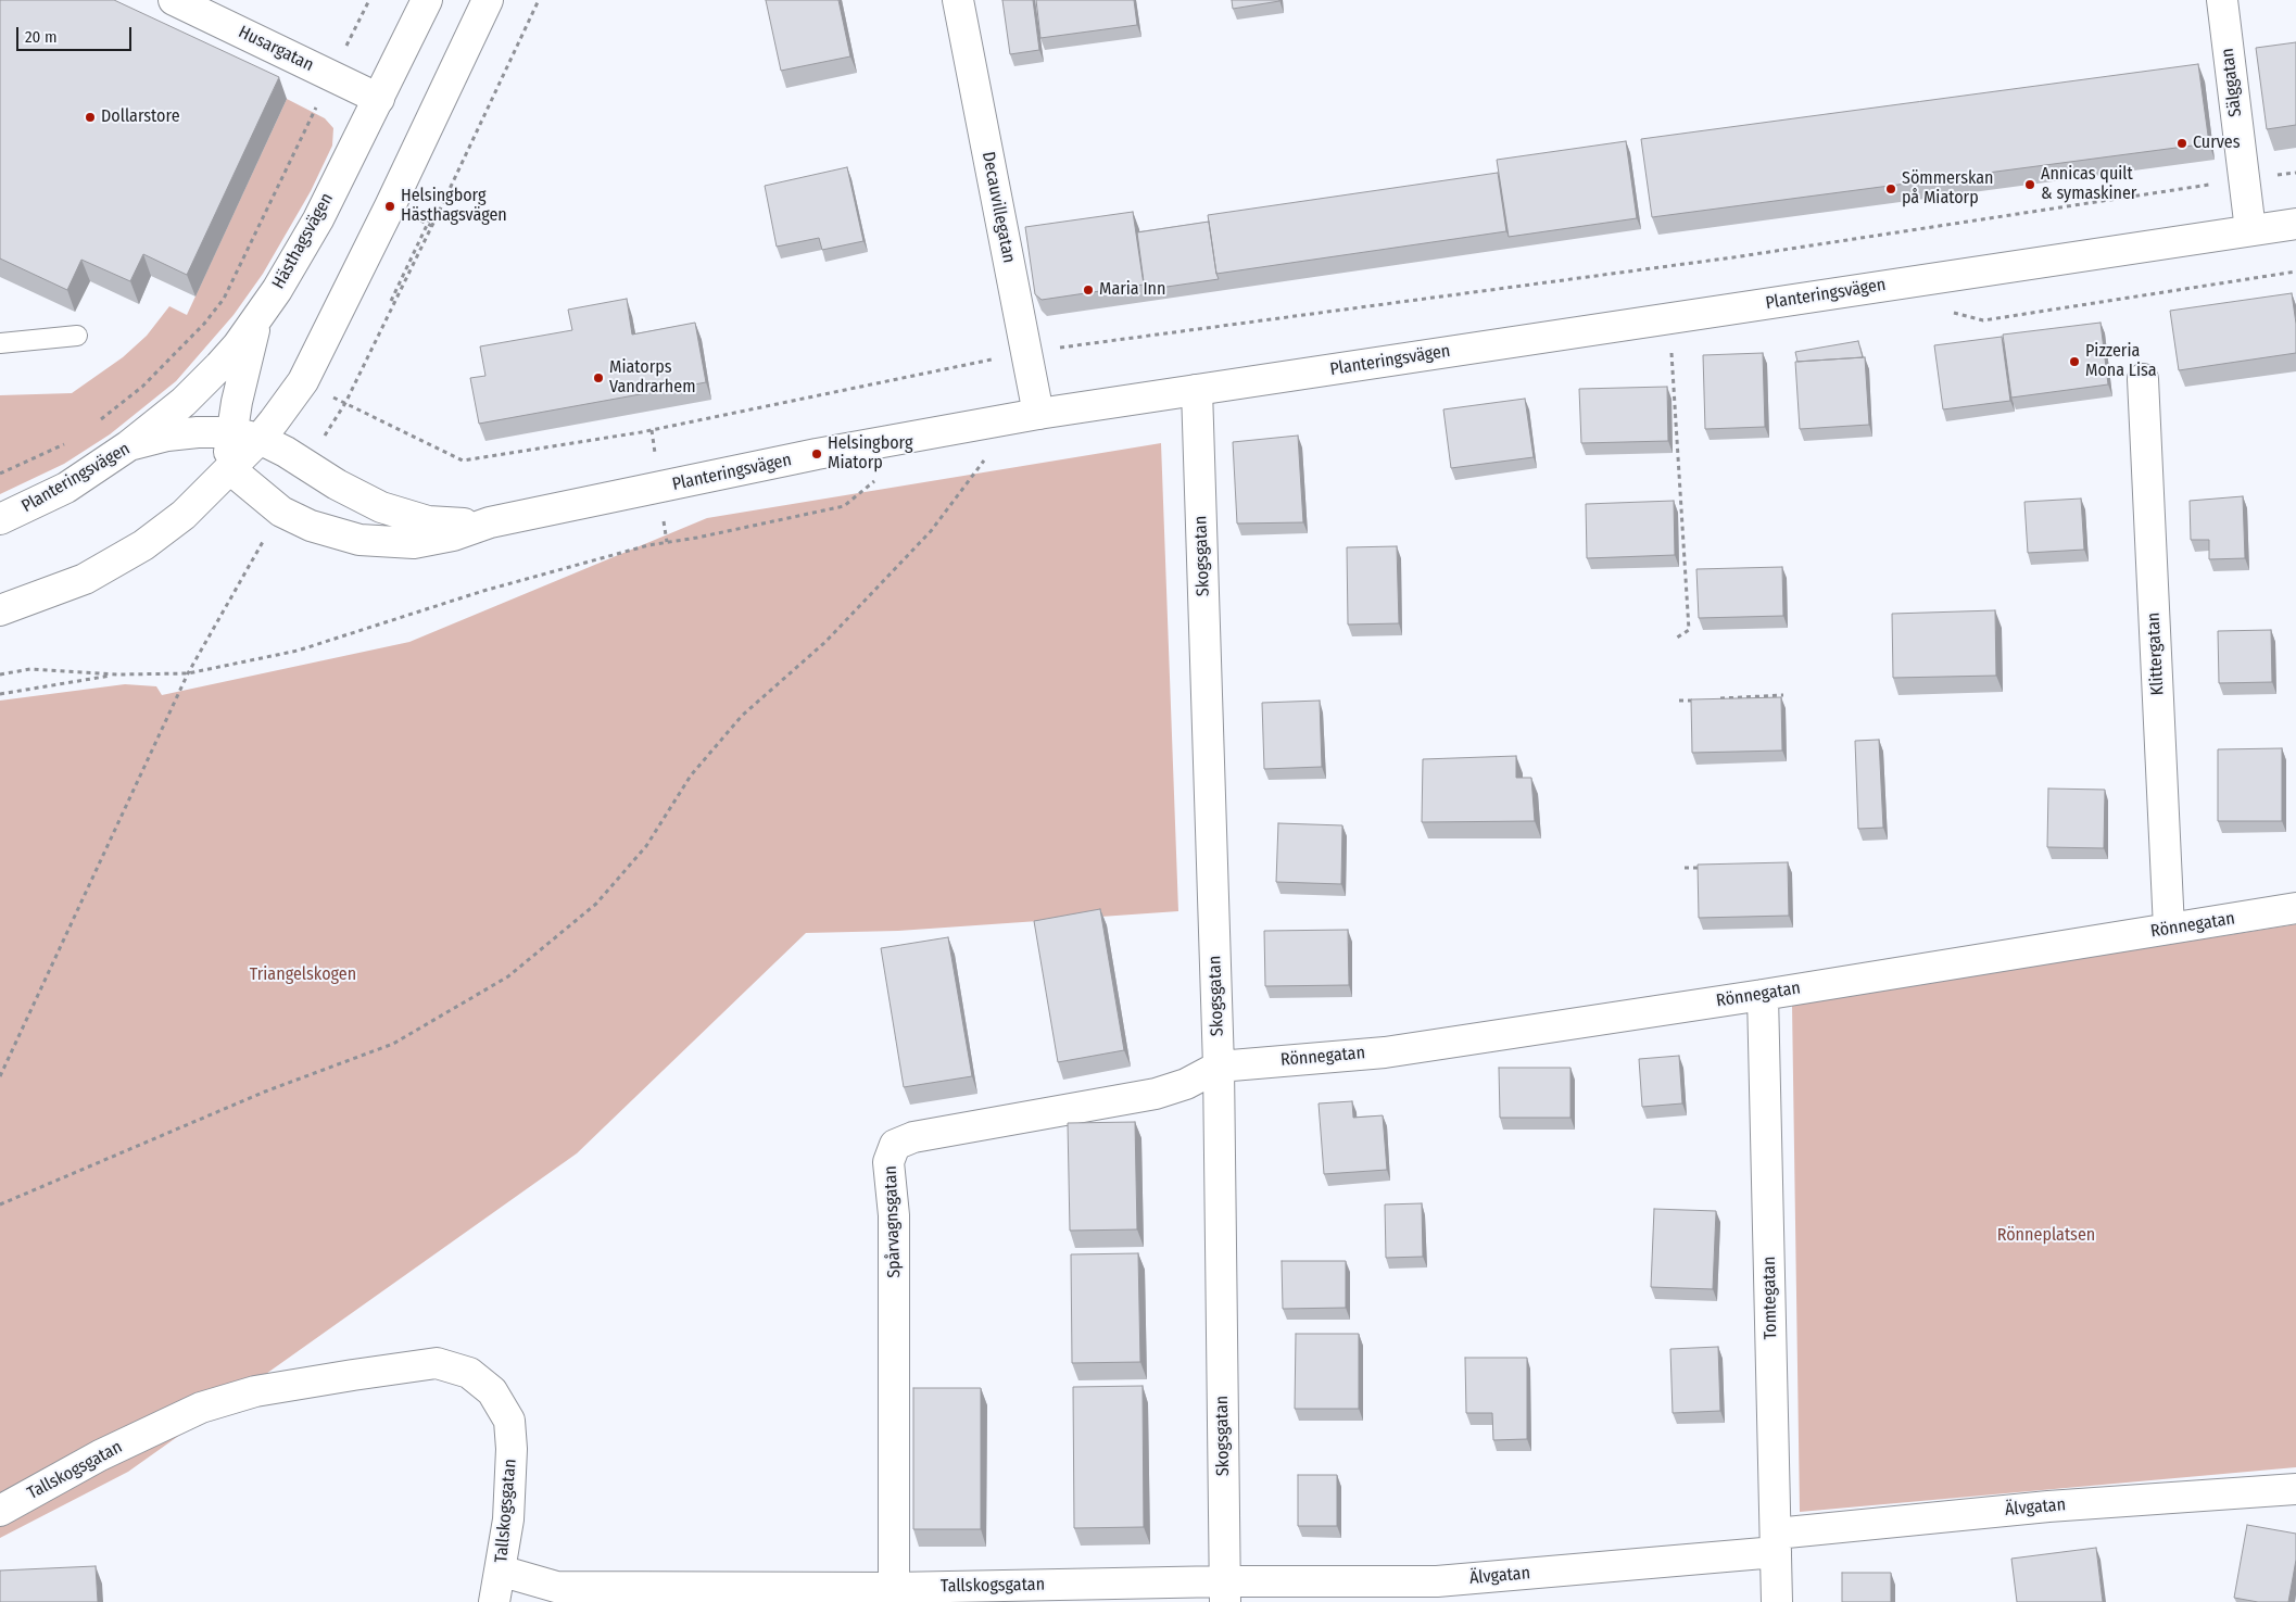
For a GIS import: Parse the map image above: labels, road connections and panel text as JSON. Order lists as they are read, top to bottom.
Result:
{
  "streets": {
    "street": [
      "Husargatan",
      "Sälggatan",
      "Decauvillegatan",
      "Hästhagsvägen",
      "Planteringsvägen",
      "Skogsgatan",
      "Klittergatan",
      "Rönnegatan",
      "Spårvagnsgatan",
      "Tomtegatan",
      "Tallskogsgatan",
      "Älvgatan"
    ]
  },
  "crossings": [
    ["Husargatan", "Hästhagsvägen"],
    ["Sälggatan", "Planteringsvägen"],
    ["Decauvillegatan", "Planteringsvägen"],
    ["Hästhagsvägen", "Planteringsvägen"],
    ["Planteringsvägen", "Skogsgatan"],
    ["Skogsgatan", "Rönnegatan"],
    ["Skogsgatan", "Spårvagnsgatan"],
    ["Skogsgatan", "Tallskogsgatan"],
    ["Skogsgatan", "Älvgatan"],
    ["Klittergatan", "Rönnegatan"],
    ["Rönnegatan", "Spårvagnsgatan"],
    ["Rönnegatan", "Tomtegatan"],
    ["Spårvagnsgatan", "Tallskogsgatan"],
    ["Tomtegatan", "Älvgatan"],
    ["Tallskogsgatan", "Älvgatan"]
  ],
  "parks": ["Triangelskogen", "Rönneplatsen"],
  "places": [
    "Dollarstore",
    "Curves",
    "Annicas quilt & symaskiner",
    "Sömmerskan på Miatorp",
    "Helsingborg Hästhagsvägen",
    "Maria Inn",
    "Pizzeria Mona Lisa",
    "Miatorps Vandrarhem",
    "Helsingborg Miatorp"
  ],
  "scale_bar": "20 m"
}
